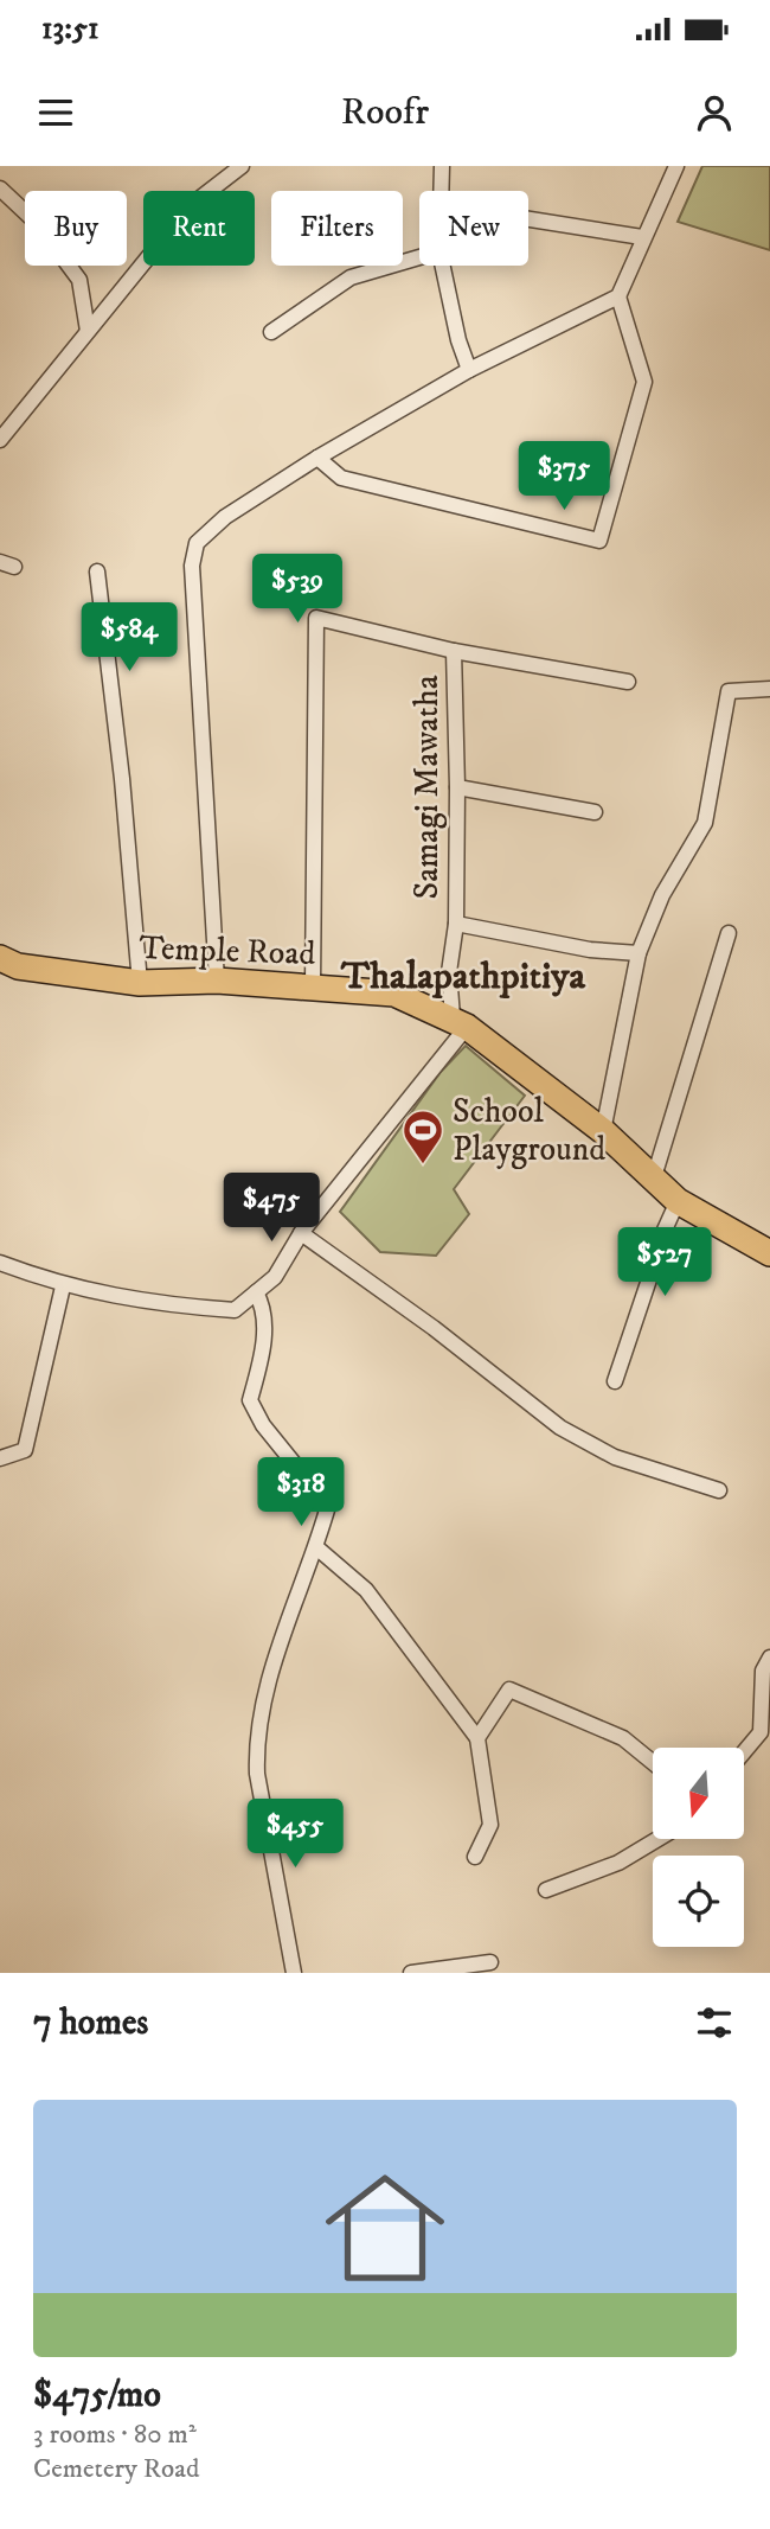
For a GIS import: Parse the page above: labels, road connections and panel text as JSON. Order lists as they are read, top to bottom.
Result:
{
  "streets": {
    "main road": ["Temple Road"],
    "street": ["Samagi Mawatha"]
  },
  "crossings": [
    ["Samagi Mawatha", "Temple Road"]
  ],
  "districts": ["Thalapathpitiya"],
  "places": {
    "sports": ["School Playground"]
  },
  "north": "bottom",
  "page": {
    "status": "13:51",
    "header": "Roofr",
    "chip": [
      "Buy",
      "Rent",
      "Filters",
      "New"
    ],
    "price": [
      "$375",
      "$539",
      "$584",
      "$475",
      "$527",
      "$318",
      "$455"
    ],
    "heading": "7 homes",
    "list": [
      {
        "name": "$475/mo",
        "note": "3 rooms · 80 m² · Cemetery Road"
      }
    ]
  }
}
